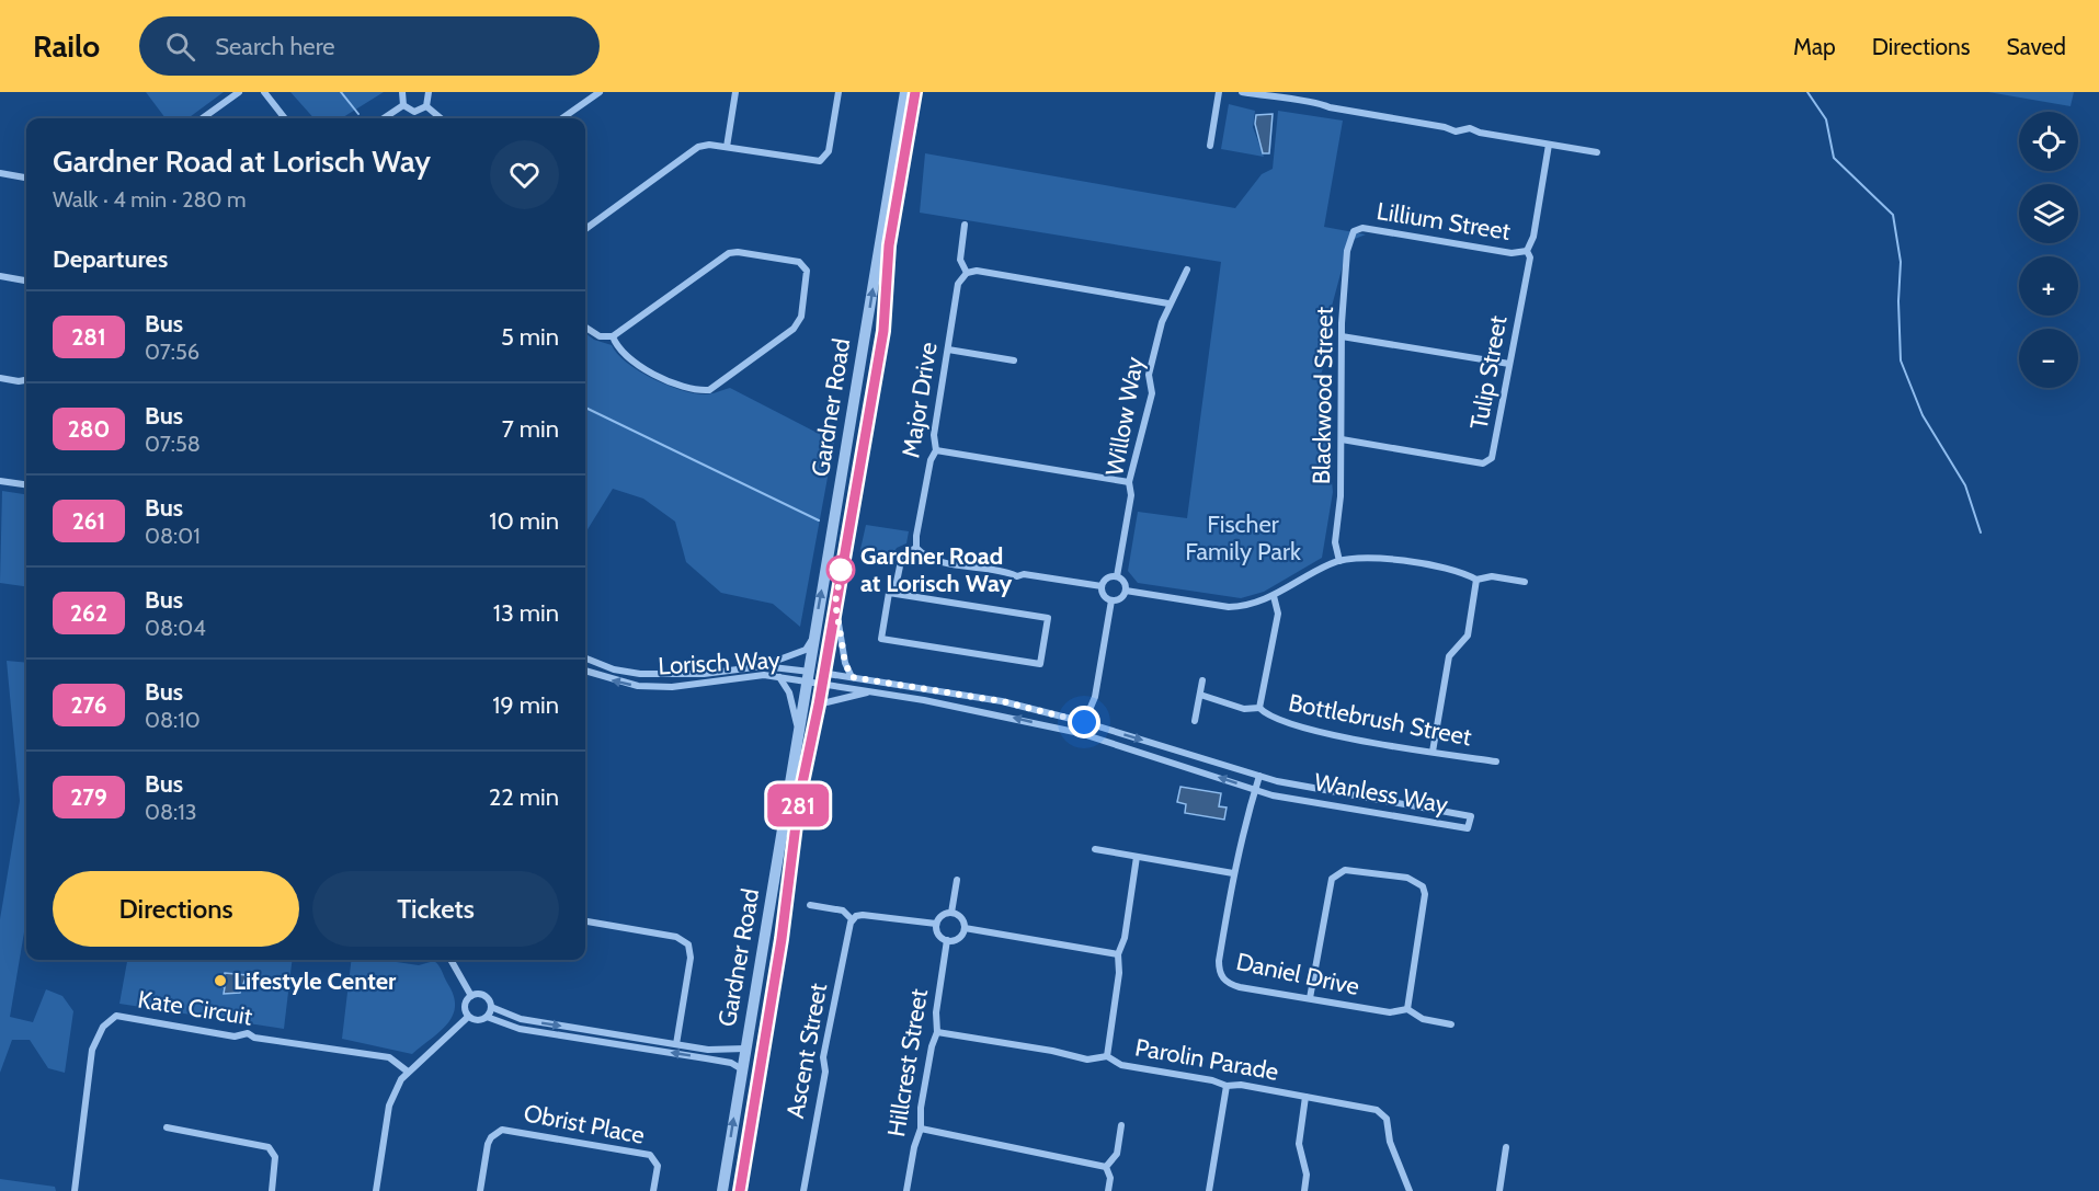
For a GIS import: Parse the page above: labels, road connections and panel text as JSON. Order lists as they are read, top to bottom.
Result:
{
  "streets": {
    "street": [
      "Lillium Street",
      "Tulip Street",
      "Blackwood Street",
      "Major Drive",
      "Gardner Road",
      "Willow Way",
      "Lorisch Way",
      "Bottlebrush Street",
      "Wanless Way",
      "Daniel Drive",
      "Kate Circuit",
      "Ascent Street",
      "Parolin Parade",
      "Hillcrest Street",
      "Obrist Place"
    ]
  },
  "crossings": [
    ["Lillium Street", "Tulip Street"],
    ["Lillium Street", "Blackwood Street"],
    ["Tulip Street", "Blackwood Street"],
    ["Gardner Road", "Lorisch Way"],
    ["Gardner Road", "Wanless Way"],
    ["Lorisch Way", "Wanless Way"],
    ["Wanless Way", "Daniel Drive"]
  ],
  "parks": ["Fischer Family Park"],
  "places": ["Gardner Road at Lorisch Way", "Lifestyle Center"],
  "lines": ["bus line 281"],
  "page": {
    "header": "Railo",
    "search": "Search here",
    "nav": ["Map", "Directions", "Saved"],
    "on_map": "281",
    "map_buttons": ["+", "−"],
    "heading": [
      ["Gardner Road at Lorisch Way", "Walk · 4 min · 280 m"],
      "Departures"
    ],
    "list": [
      {
        "mark": "281",
        "name": "Bus",
        "note": "07:56",
        "value": "5 min"
      },
      {
        "mark": "280",
        "name": "Bus",
        "note": "07:58",
        "value": "7 min"
      },
      {
        "mark": "261",
        "name": "Bus",
        "note": "08:01",
        "value": "10 min"
      },
      {
        "mark": "262",
        "name": "Bus",
        "note": "08:04",
        "value": "13 min"
      },
      {
        "mark": "276",
        "name": "Bus",
        "note": "08:10",
        "value": "19 min"
      },
      {
        "mark": "279",
        "name": "Bus",
        "note": "08:13",
        "value": "22 min"
      }
    ],
    "buttons": ["Directions", "Tickets"]
  }
}
